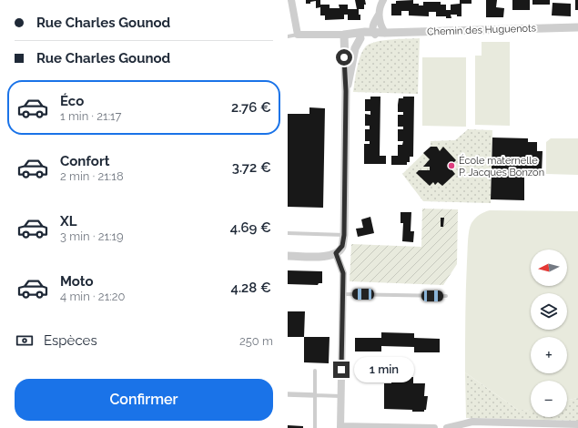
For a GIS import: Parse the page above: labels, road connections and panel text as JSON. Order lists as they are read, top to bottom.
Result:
{
  "streets": {
    "street": ["Chemin des Huguenots"]
  },
  "places": ["École maternelle P. Jacques Bonzon"],
  "north": "left",
  "page": {
    "banner": ["Rue Charles Gounod", "Rue Charles Gounod"],
    "list": [
      {
        "name": "Éco",
        "note": "1 min · 21:17",
        "value": "2.76 €"
      },
      {
        "name": "Confort",
        "note": "2 min · 21:18",
        "value": "3.72 €"
      },
      {
        "name": "XL",
        "note": "3 min · 21:19",
        "value": "4.69 €"
      },
      {
        "name": "Moto",
        "note": "4 min · 21:20",
        "value": "4.28 €"
      }
    ],
    "map_buttons": ["+", "−"],
    "pay": ["Espèces", "250 m"],
    "bubble": "1 min",
    "buttons": "Confirmer"
  }
}
